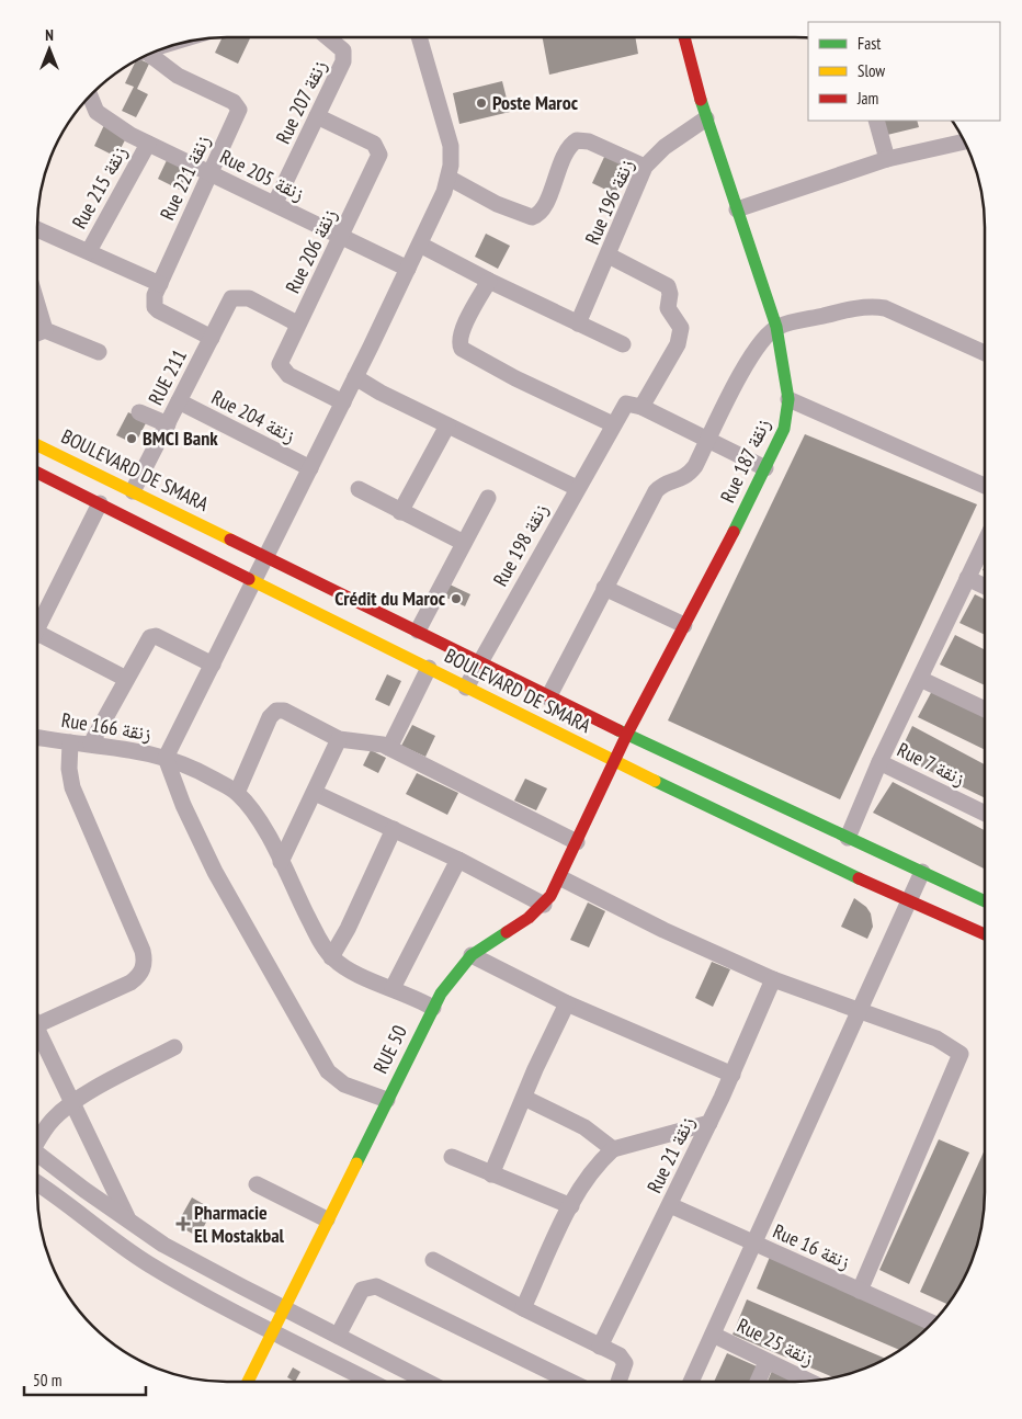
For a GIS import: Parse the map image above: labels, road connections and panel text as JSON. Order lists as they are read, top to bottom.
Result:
{
  "streets": {
    "street": [
      "Rue 207 زنقة",
      "Rue 205 زنقة",
      "Rue 221 زنقة",
      "Rue 215 زنقة",
      "Rue 196 زنقة",
      "Rue 206 زنقة",
      "RUE 211",
      "Rue 204 زنقة",
      "Rue 187 زنقة",
      "BOULEVARD DE SMARA",
      "Rue 198 زنقة",
      "Rue 166 زنقة",
      "Rue 7 زنقة",
      "RUE 50",
      "Rue 21 زنقة",
      "Rue 16 زنقة",
      "Rue 25 زنقة"
    ]
  },
  "crossings": [
    ["Rue 207 زنقة", "Rue 205 زنقة"],
    ["Rue 207 زنقة", "Rue 206 زنقة"],
    ["Rue 205 زنقة", "Rue 221 زنقة"],
    ["Rue 205 زنقة", "Rue 215 زنقة"],
    ["Rue 205 زنقة", "Rue 206 زنقة"],
    ["Rue 221 زنقة", "RUE 211"],
    ["Rue 196 زنقة", "Rue 187 زنقة"],
    ["Rue 196 زنقة", "Rue 198 زنقة"],
    ["Rue 206 زنقة", "RUE 211"],
    ["RUE 211", "Rue 204 زنقة"],
    ["RUE 211", "BOULEVARD DE SMARA"],
    ["Rue 187 زنقة", "BOULEVARD DE SMARA"],
    ["Rue 187 زنقة", "RUE 50"],
    ["BOULEVARD DE SMARA", "Rue 198 زنقة"],
    ["BOULEVARD DE SMARA", "RUE 50"],
    ["Rue 21 زنقة", "Rue 16 زنقة"]
  ],
  "places": {
    "other": ["Poste Maroc", "BMCI Bank", "Crédit du Maroc"],
    "health": ["Pharmacie El Mostakbal"]
  },
  "legend": ["Fast", "Slow", "Jam"],
  "scale_bar": "50 m",
  "north": "top"
}
